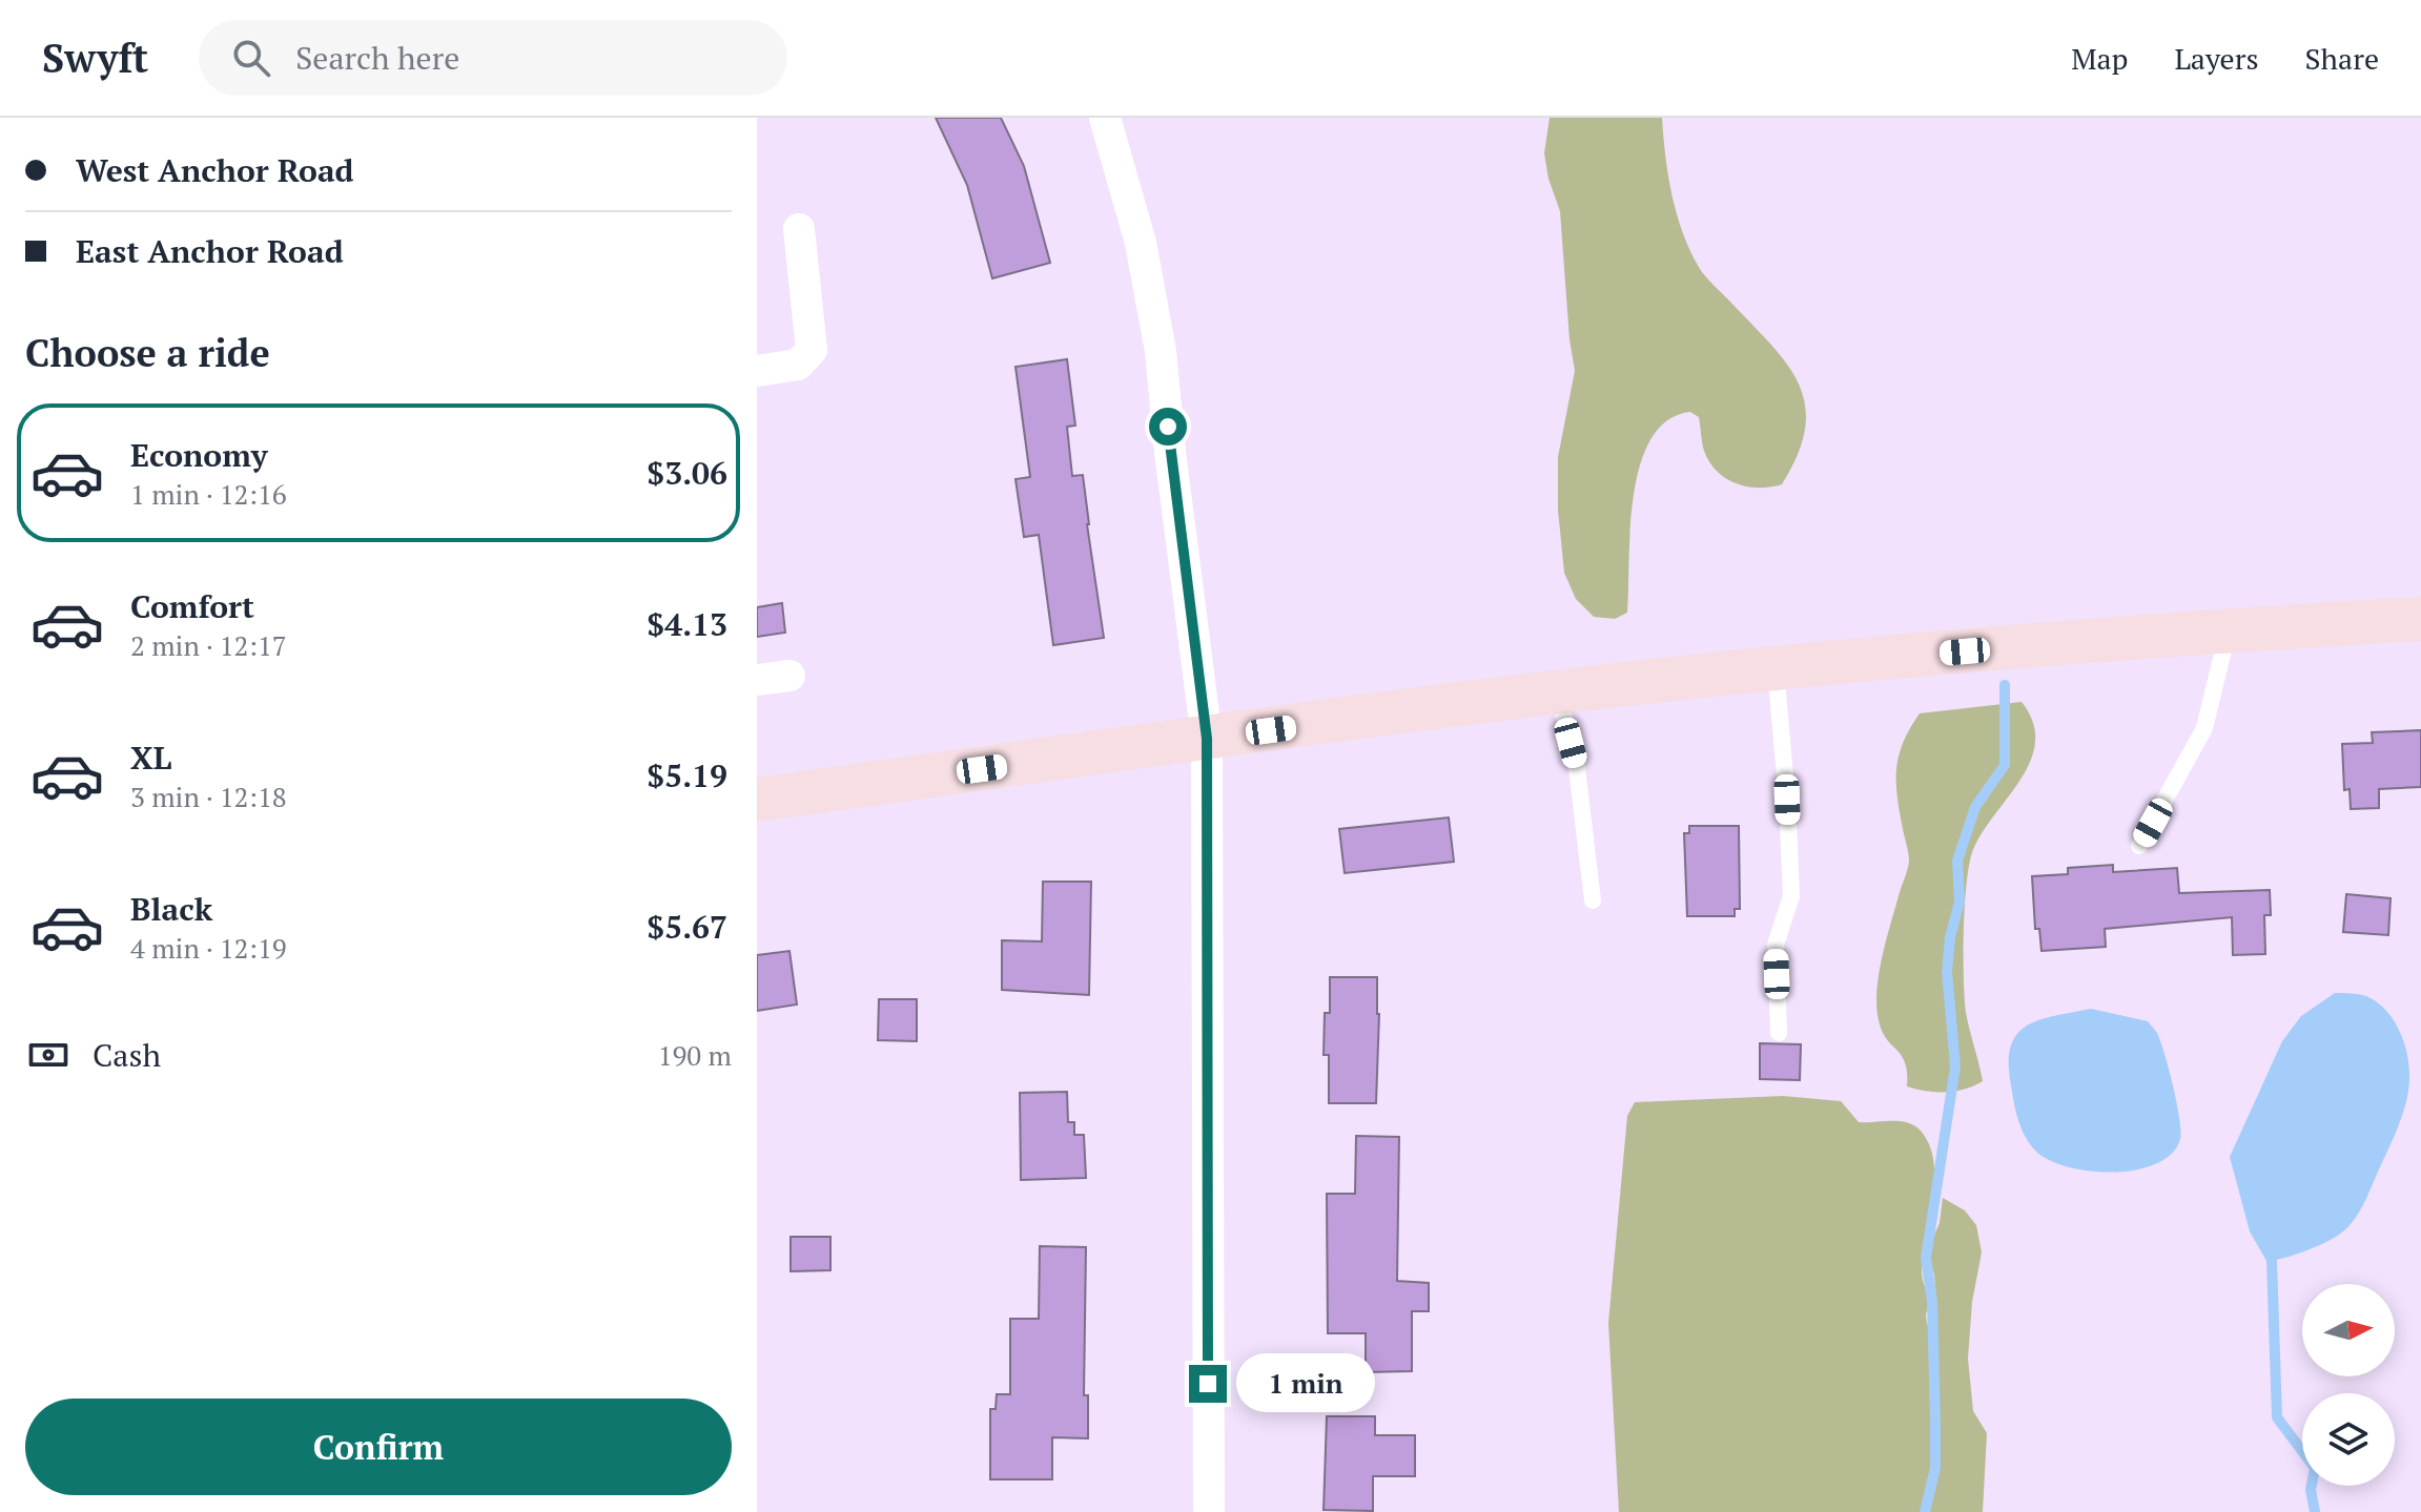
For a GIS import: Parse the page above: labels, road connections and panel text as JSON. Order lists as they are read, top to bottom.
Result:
{
  "north": "right",
  "page": {
    "header": "Swyft",
    "search": "Search here",
    "nav": ["Map", "Layers", "Share"],
    "banner": ["West Anchor Road", "East Anchor Road"],
    "heading": "Choose a ride",
    "list": [
      {
        "name": "Economy",
        "note": "1 min · 12:16",
        "value": "$3.06"
      },
      {
        "name": "Comfort",
        "note": "2 min · 12:17",
        "value": "$4.13"
      },
      {
        "name": "XL",
        "note": "3 min · 12:18",
        "value": "$5.19"
      },
      {
        "name": "Black",
        "note": "4 min · 12:19",
        "value": "$5.67"
      }
    ],
    "pay": ["Cash", "190 m"],
    "bubble": "1 min",
    "buttons": "Confirm"
  }
}
